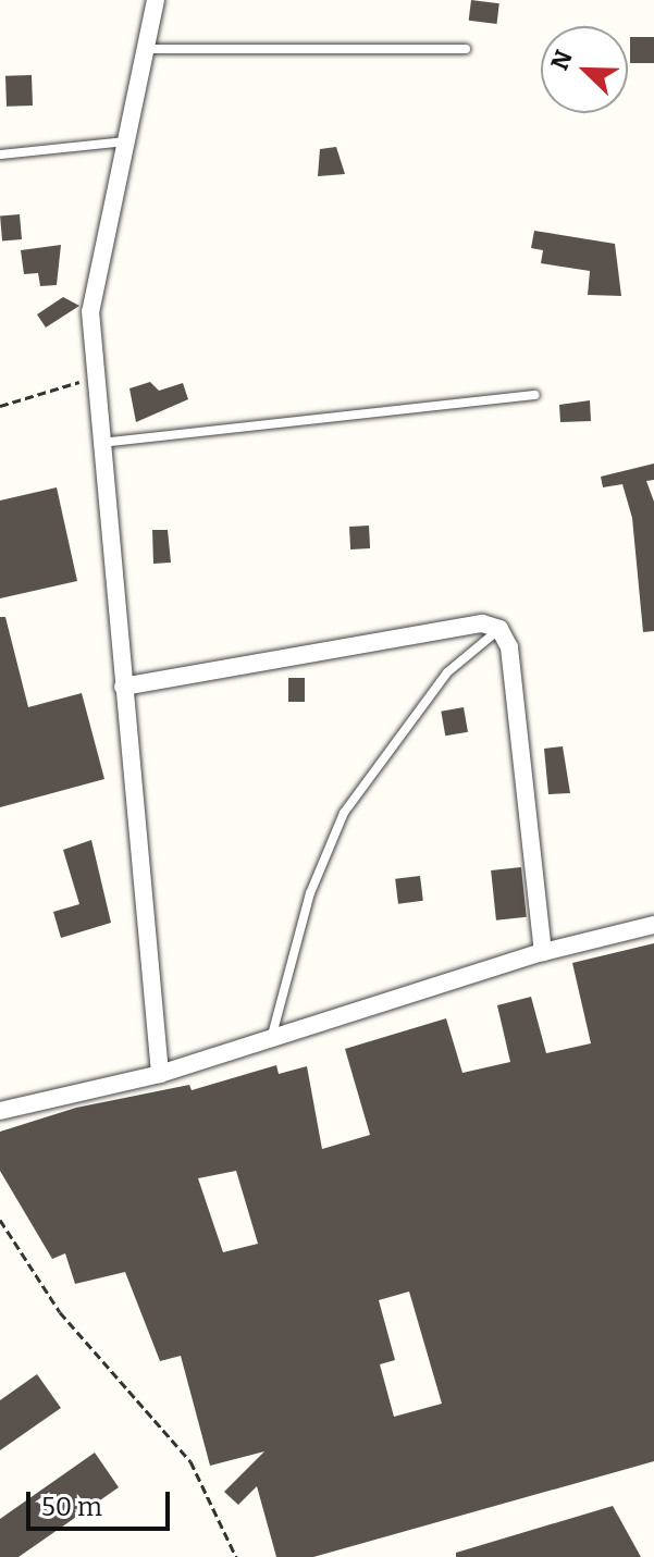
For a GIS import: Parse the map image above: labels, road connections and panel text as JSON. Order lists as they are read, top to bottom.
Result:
{
  "scale_bar": "50 m",
  "north": "top left"
}
